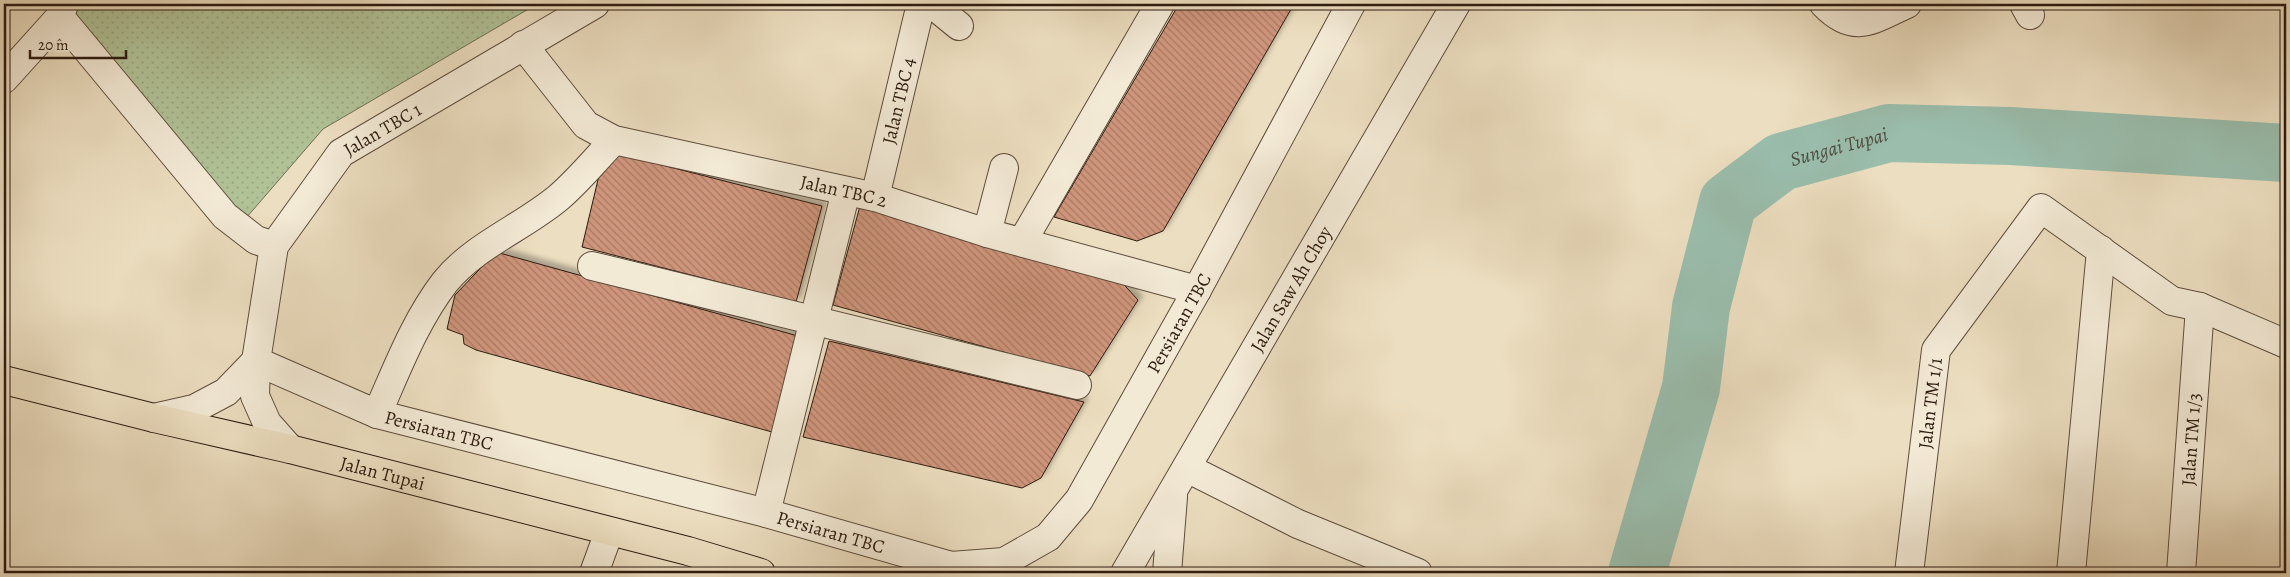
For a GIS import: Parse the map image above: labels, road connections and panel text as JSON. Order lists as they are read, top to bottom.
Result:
{
  "streets": {
    "main road": ["Jalan Tupai"],
    "street": [
      "Jalan TBC 4",
      "Jalan TBC 1",
      "Jalan TBC 2",
      "Jalan Saw Ah Choy",
      "Persiaran TBC",
      "Jalan TM 1/1",
      "Jalan TM 1/3"
    ]
  },
  "crossings": [
    ["Jalan TBC 4", "Jalan TBC 2"],
    ["Jalan TBC 1", "Jalan TBC 2"],
    ["Jalan TBC 1", "Persiaran TBC"],
    ["Jalan TBC 1", "Jalan Tupai"],
    ["Jalan TBC 2", "Persiaran TBC"]
  ],
  "water": ["Sungai Tupai"],
  "scale_bar": "20 m"
}
